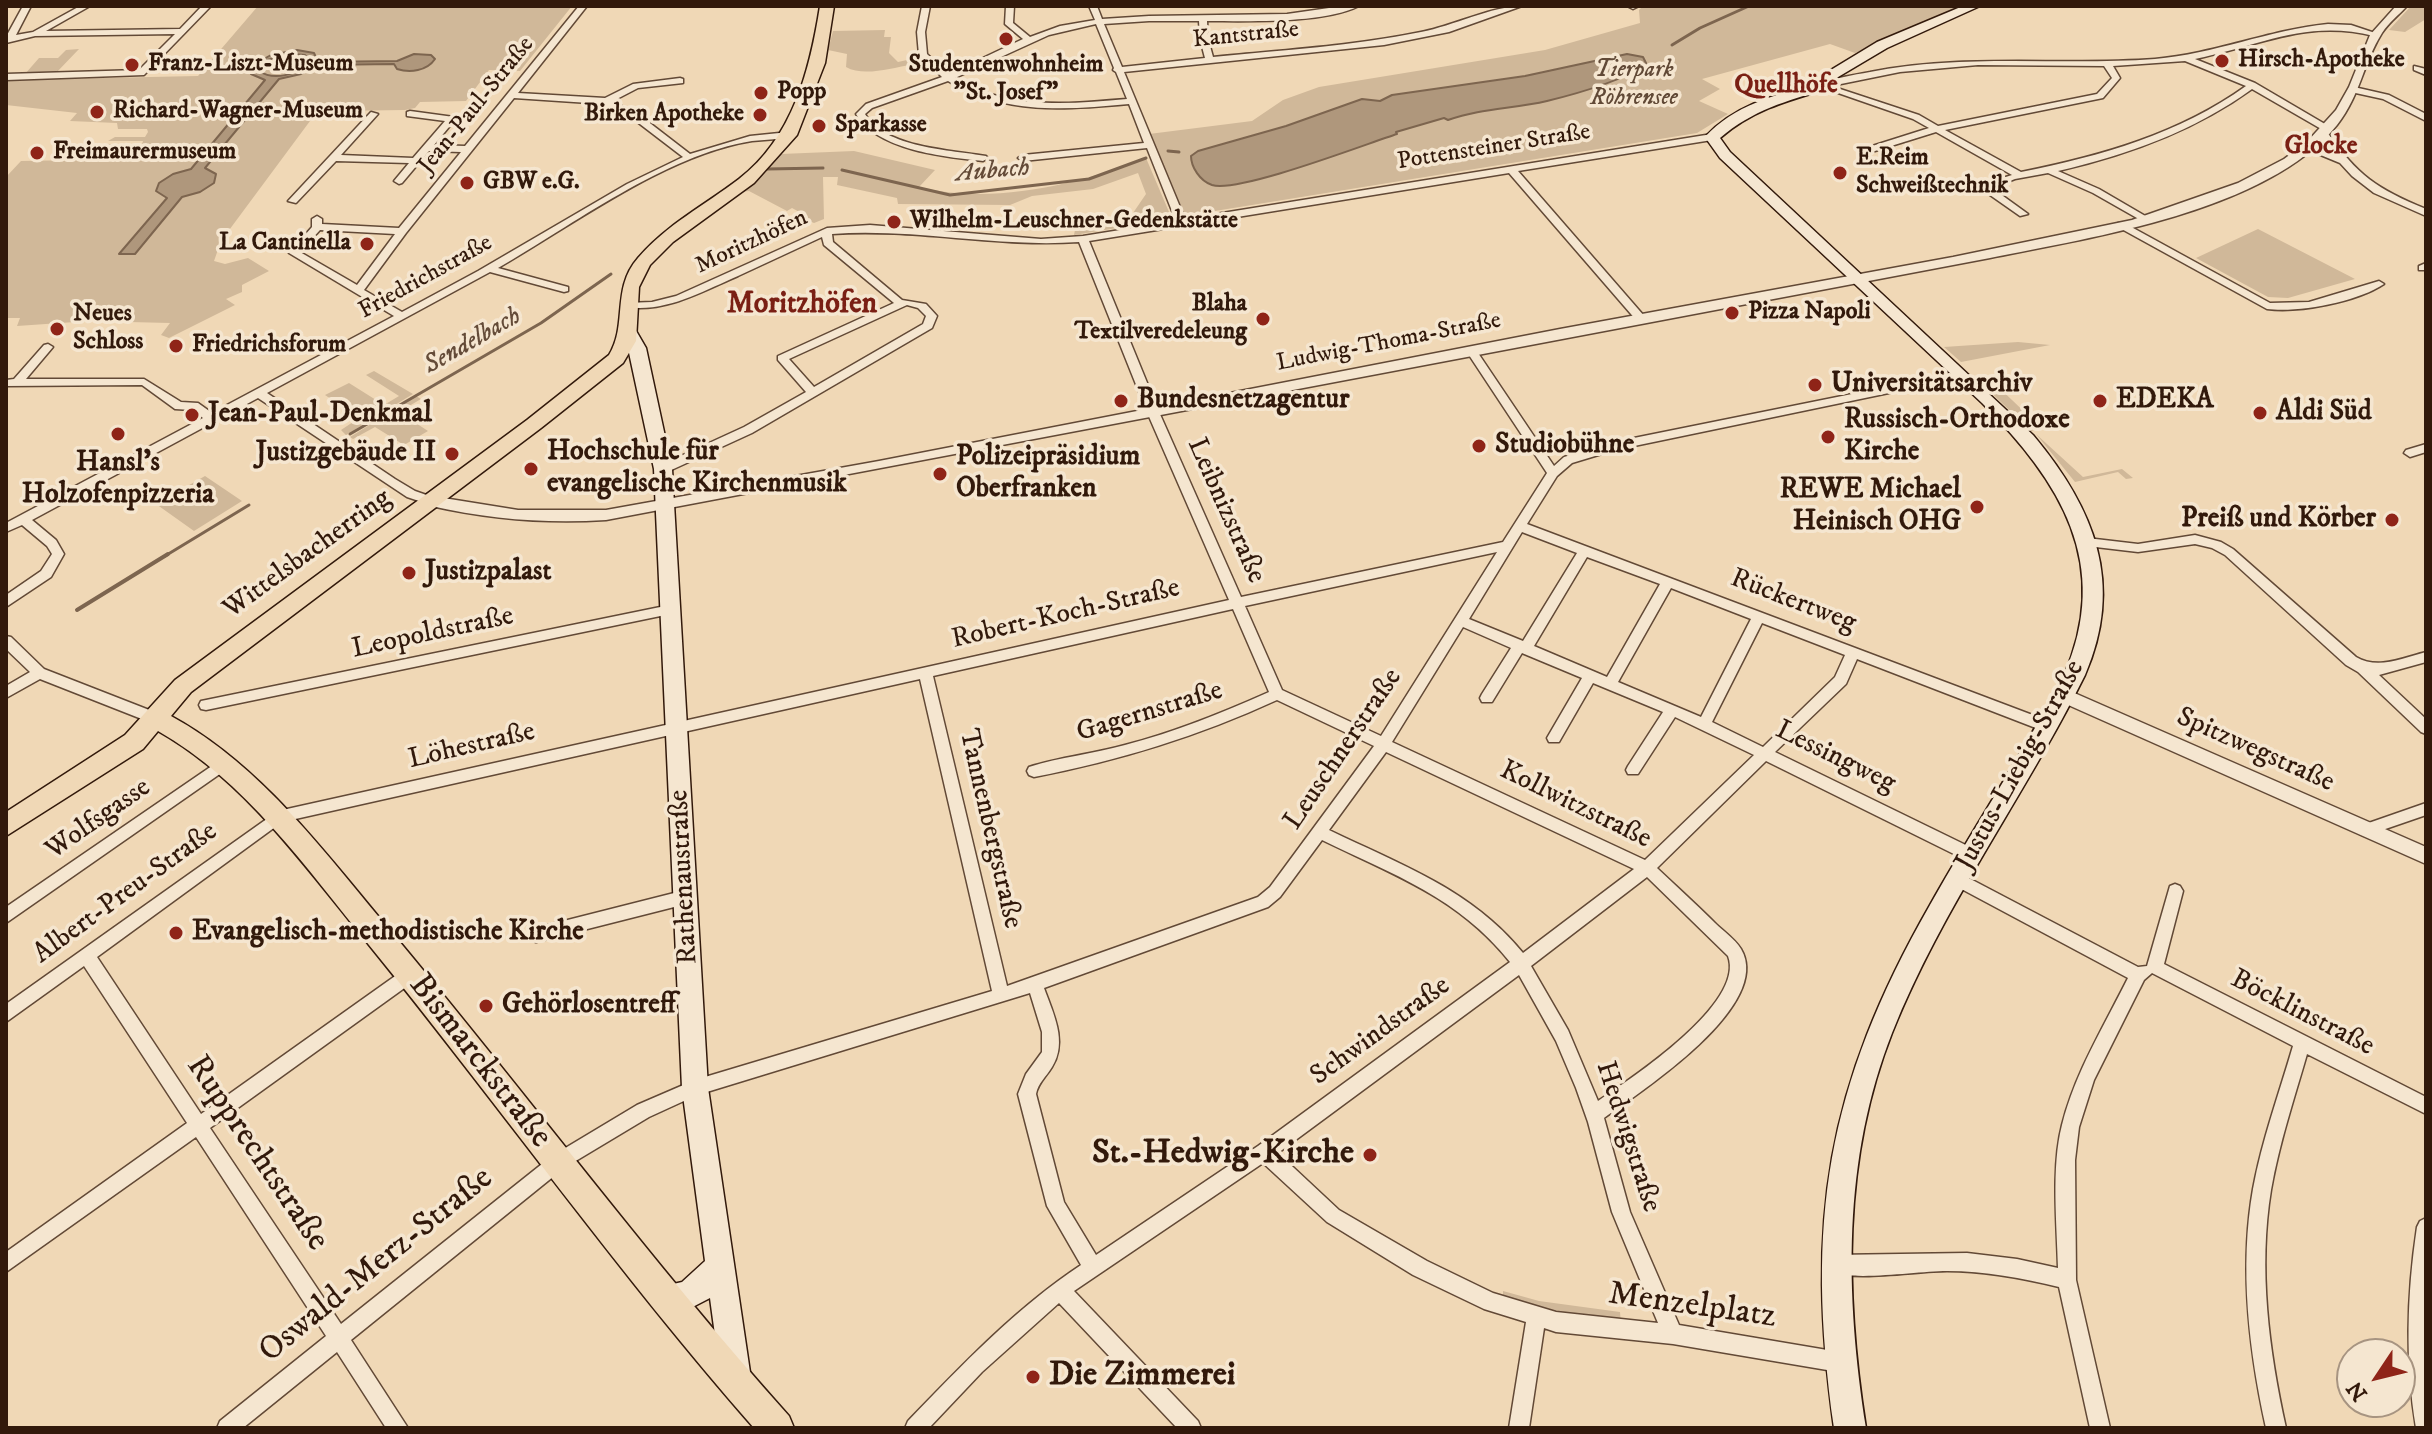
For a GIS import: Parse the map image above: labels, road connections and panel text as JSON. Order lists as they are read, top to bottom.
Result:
{
  "streets": {
    "main road": [
      "Pottensteiner Straße",
      "Wittelsbacherring",
      "Justus-Liebig-Straße",
      "Rathenaustraße",
      "Bismarckstraße"
    ],
    "street": [
      "Kantstraße",
      "Jean-Paul-Straße",
      "Moritzhöfen",
      "Friedrichstraße",
      "Ludwig-Thoma-Straße",
      "Leibnizstraße",
      "Rückertweg",
      "Robert-Koch-Straße",
      "Leopoldstraße",
      "Gagernstraße",
      "Löhestraße",
      "Leuschnerstraße",
      "Spitzwegstraße",
      "Lessingweg",
      "Kollwitzstraße",
      "Wolfsgasse",
      "Tannenbergstraße",
      "Albert-Preu-Straße",
      "Böcklinstraße",
      "Schwindstraße",
      "Hedwigstraße",
      "Rupprechtstraße",
      "Oswald-Merz-Straße",
      "Menzelplatz"
    ]
  },
  "crossings": [
    ["Pottensteiner Straße", "Moritzhöfen"],
    ["Pottensteiner Straße", "Ludwig-Thoma-Straße"],
    ["Pottensteiner Straße", "Leibnizstraße"],
    ["Pottensteiner Straße", "Justus-Liebig-Straße"],
    ["Moritzhöfen", "Leibnizstraße"],
    ["Moritzhöfen", "Wittelsbacherring"],
    ["Moritzhöfen", "Rathenaustraße"],
    ["Ludwig-Thoma-Straße", "Leibnizstraße"],
    ["Ludwig-Thoma-Straße", "Wittelsbacherring"],
    ["Ludwig-Thoma-Straße", "Justus-Liebig-Straße"],
    ["Ludwig-Thoma-Straße", "Rathenaustraße"],
    ["Leibnizstraße", "Robert-Koch-Straße"],
    ["Leibnizstraße", "Gagernstraße"],
    ["Wittelsbacherring", "Rathenaustraße"],
    ["Wittelsbacherring", "Bismarckstraße"],
    ["Rückertweg", "Leuschnerstraße"],
    ["Rückertweg", "Justus-Liebig-Straße"],
    ["Rückertweg", "Schwindstraße"],
    ["Robert-Koch-Straße", "Löhestraße"],
    ["Robert-Koch-Straße", "Leuschnerstraße"],
    ["Robert-Koch-Straße", "Tannenbergstraße"],
    ["Robert-Koch-Straße", "Rathenaustraße"],
    ["Leopoldstraße", "Rathenaustraße"],
    ["Löhestraße", "Rathenaustraße"],
    ["Löhestraße", "Albert-Preu-Straße"],
    ["Löhestraße", "Bismarckstraße"],
    ["Leuschnerstraße", "Lessingweg"],
    ["Leuschnerstraße", "Justus-Liebig-Straße"],
    ["Leuschnerstraße", "Kollwitzstraße"],
    ["Leuschnerstraße", "Tannenbergstraße"],
    ["Leuschnerstraße", "Rathenaustraße"],
    ["Leuschnerstraße", "Hedwigstraße"],
    ["Leuschnerstraße", "Oswald-Merz-Straße"],
    ["Spitzwegstraße", "Justus-Liebig-Straße"],
    ["Lessingweg", "Justus-Liebig-Straße"],
    ["Lessingweg", "Schwindstraße"],
    ["Justus-Liebig-Straße", "Böcklinstraße"],
    ["Justus-Liebig-Straße", "Menzelplatz"],
    ["Kollwitzstraße", "Schwindstraße"],
    ["Kollwitzstraße", "Hedwigstraße"],
    ["Wolfsgasse", "Bismarckstraße"],
    ["Rathenaustraße", "Bismarckstraße"],
    ["Rathenaustraße", "Oswald-Merz-Straße"],
    ["Albert-Preu-Straße", "Bismarckstraße"],
    ["Albert-Preu-Straße", "Rupprechtstraße"],
    ["Schwindstraße", "Hedwigstraße"],
    ["Schwindstraße", "Menzelplatz"],
    ["Bismarckstraße", "Oswald-Merz-Straße"],
    ["Hedwigstraße", "Menzelplatz"],
    ["Rupprechtstraße", "Oswald-Merz-Straße"]
  ],
  "districts": ["Quellhöfe", "Glocke", "Moritzhöfen"],
  "water": ["Aubach", "Sendelbach"],
  "parks": ["Tierpark Röhrensee"],
  "places": [
    "Studentenwohnheim \"St. Josef\"",
    "Hirsch-Apotheke",
    "Franz-Liszt-Museum",
    "Popp",
    "Richard-Wagner-Museum",
    "Birken Apotheke",
    "Sparkasse",
    "Freimaurermuseum",
    "E.Reim Schweißtechnik",
    "GBW e.G.",
    "Wilhelm-Leuschner-Gedenkstätte",
    "La Cantinella",
    "Pizza Napoli",
    "Blaha Textilveredeleung",
    "Neues Schloss",
    "Friedrichsforum",
    "Universitätsarchiv",
    "Bundesnetzagentur",
    "EDEKA",
    "Aldi Süd",
    "Jean-Paul-Denkmal",
    "Hansl's Holzofenpizzeria",
    "Russisch-Orthodoxe Kirche",
    "Studiobühne",
    "Justizgebäude II",
    "Hochschule für evangelische Kirchenmusik",
    "Polizeipräsidium Oberfranken",
    "REWE Michael Heinisch OHG",
    "Preiß und Körber",
    "Justizpalast",
    "Evangelisch-methodistische Kirche",
    "Gehörlosentreff",
    "St.-Hedwig-Kirche",
    "Die Zimmerei"
  ],
  "north": "bottom left"
}
